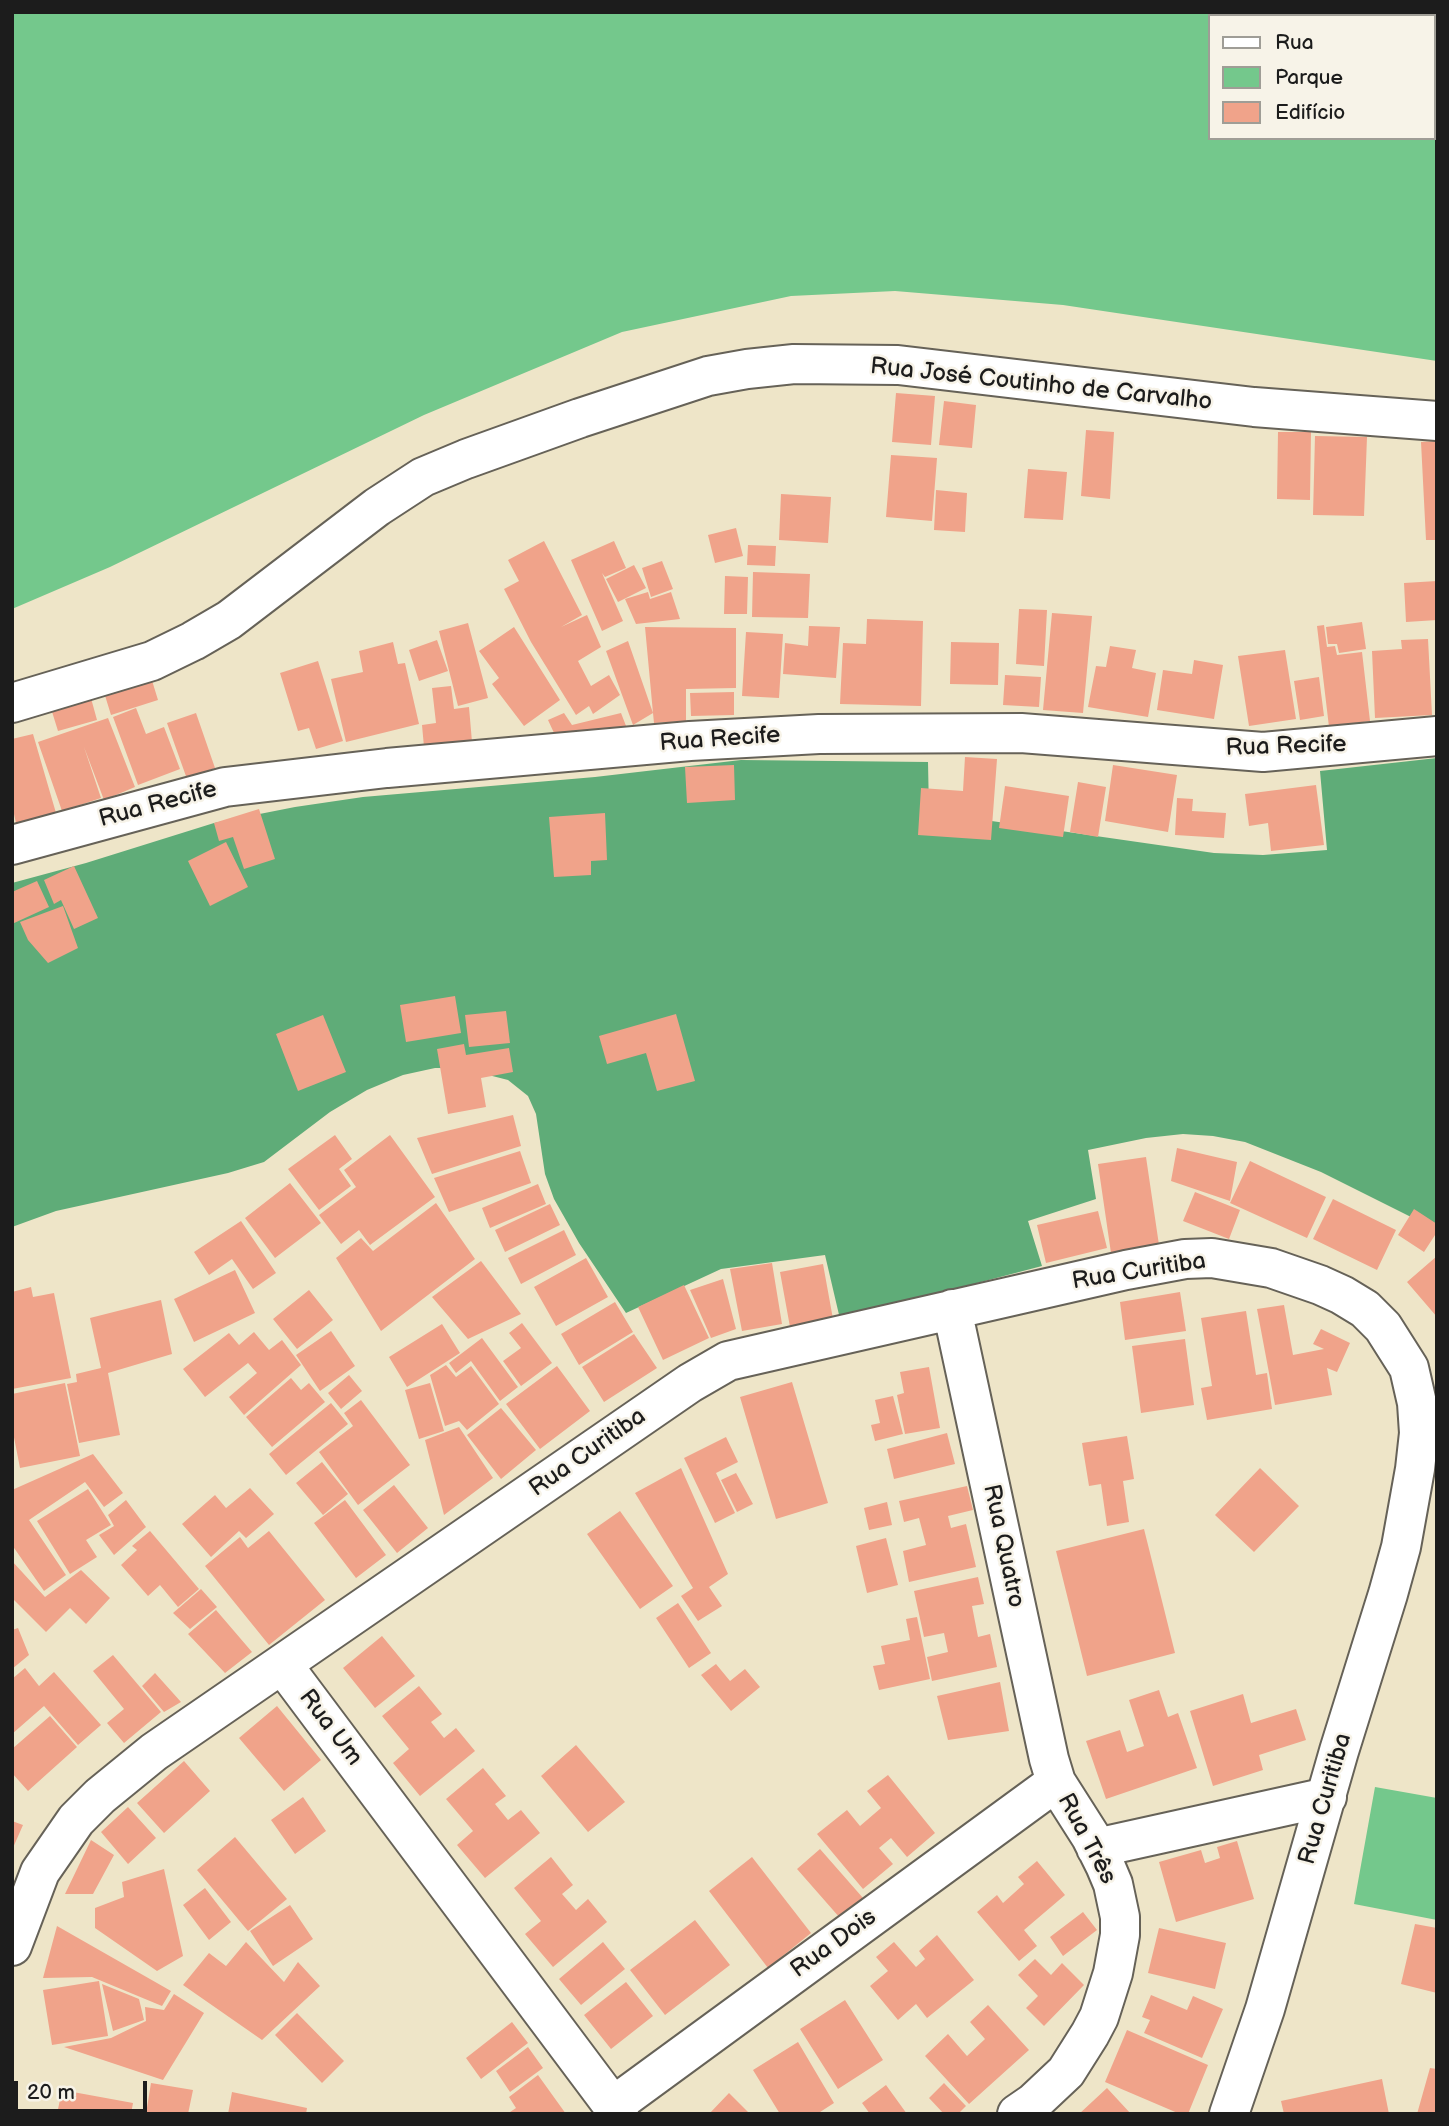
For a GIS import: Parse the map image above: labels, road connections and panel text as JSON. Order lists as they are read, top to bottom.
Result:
{
  "streets": {
    "street": [
      "Rua José Coutinho de Carvalho",
      "Rua Recife",
      "Rua Curitiba",
      "Rua Quatro",
      "Rua Um",
      "Rua Três",
      "Rua Dois"
    ]
  },
  "crossings": [
    ["Rua Curitiba", "Rua Quatro"],
    ["Rua Curitiba", "Rua Um"],
    ["Rua Quatro", "Rua Três"],
    ["Rua Quatro", "Rua Dois"],
    ["Rua Um", "Rua Dois"],
    ["Rua Três", "Rua Dois"]
  ],
  "legend": ["Rua", "Parque", "Edifício"],
  "scale_bar": "20 m"
}
